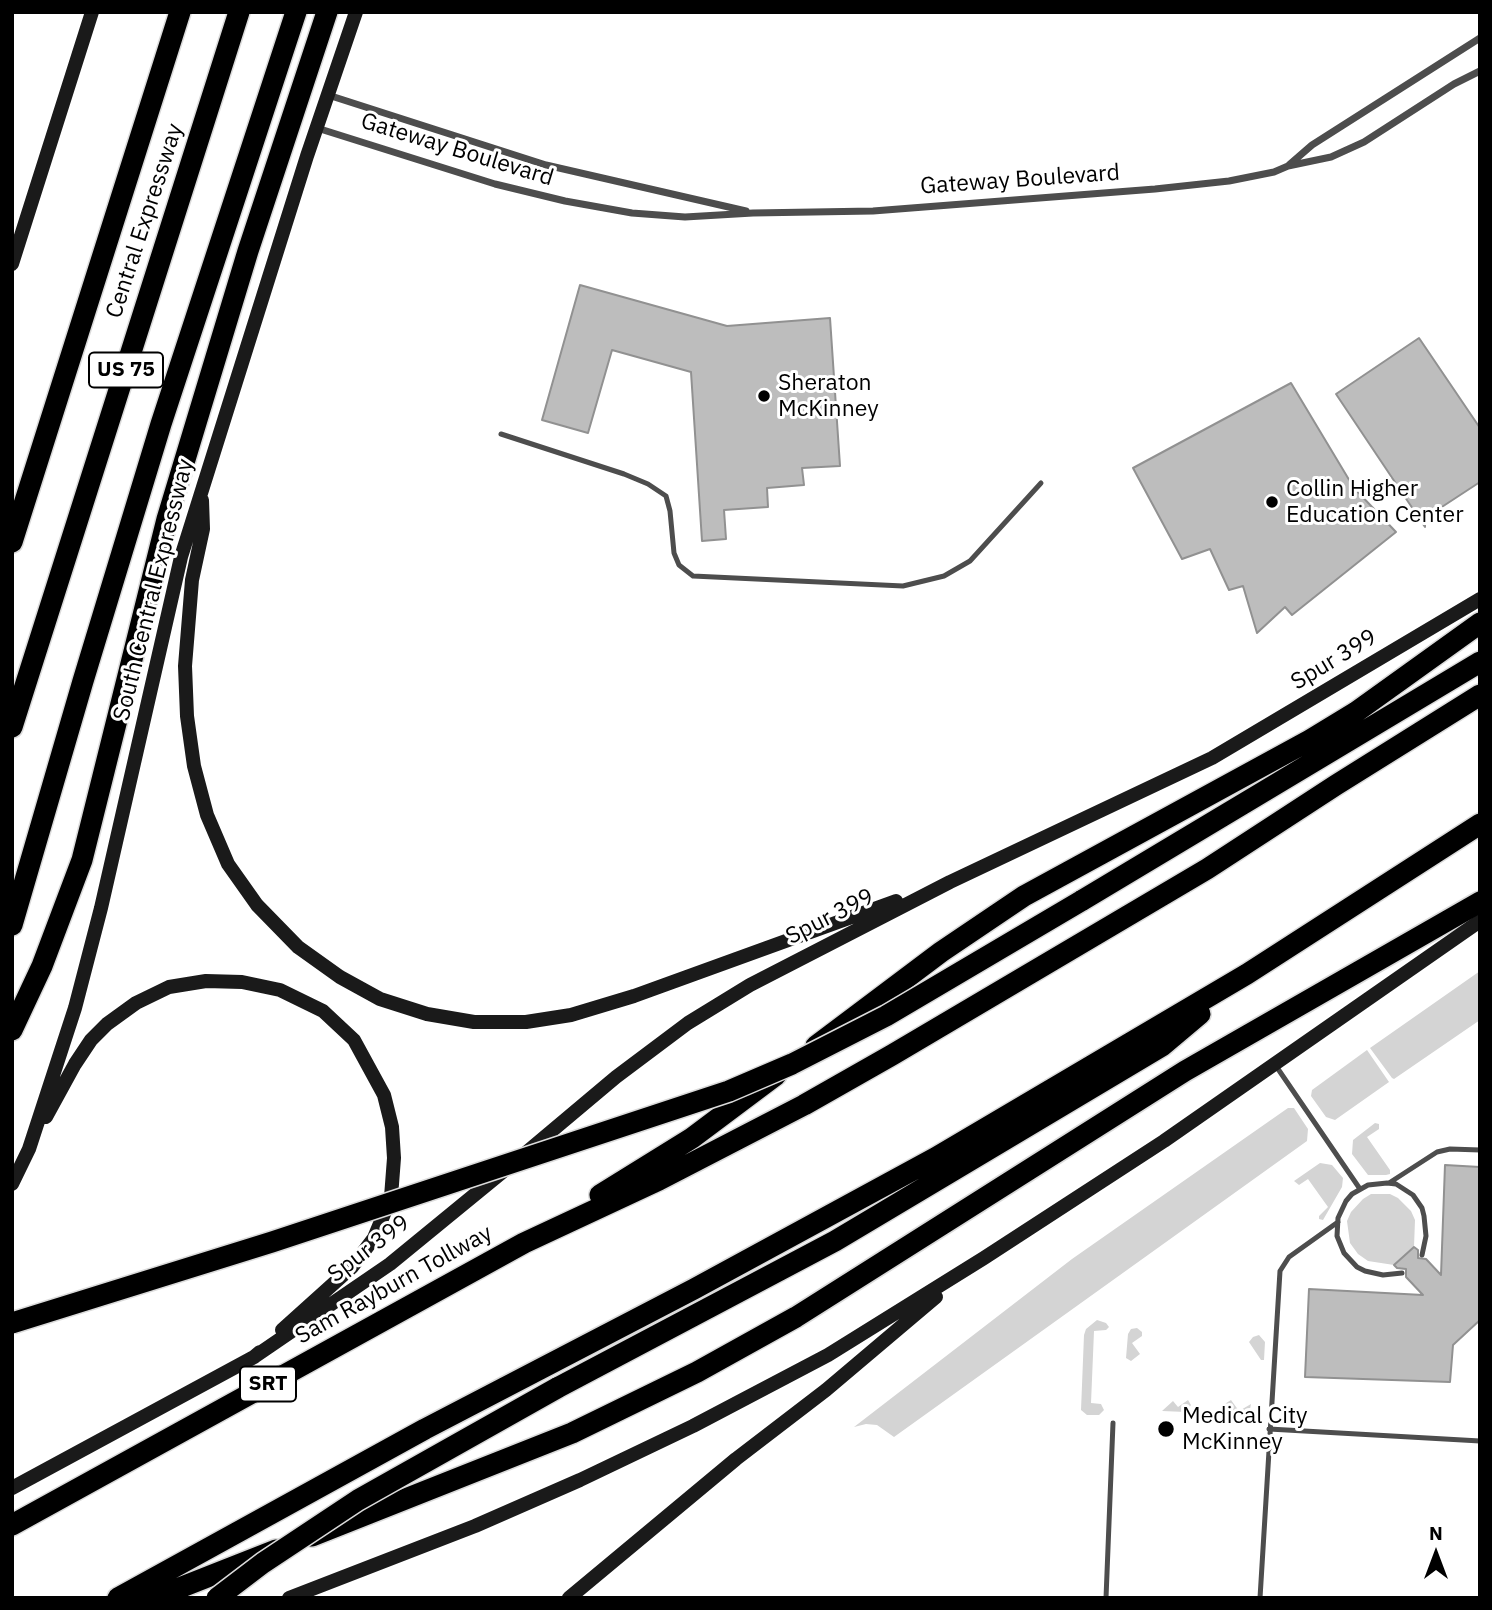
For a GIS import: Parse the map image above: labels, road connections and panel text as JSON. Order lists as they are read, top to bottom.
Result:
{
  "streets": {
    "highway": [
      "Central Expressway",
      "US 75",
      "Sam Rayburn Tollway",
      "SRT"
    ],
    "main road": ["South Central Expressway", "Spur 399"],
    "street": ["Gateway Boulevard"]
  },
  "crossings": [
    ["Gateway Boulevard", "South Central Expressway"]
  ],
  "places": ["Sheraton McKinney", "Collin Higher Education Center", "Medical City McKinney"],
  "north": "top"
}
